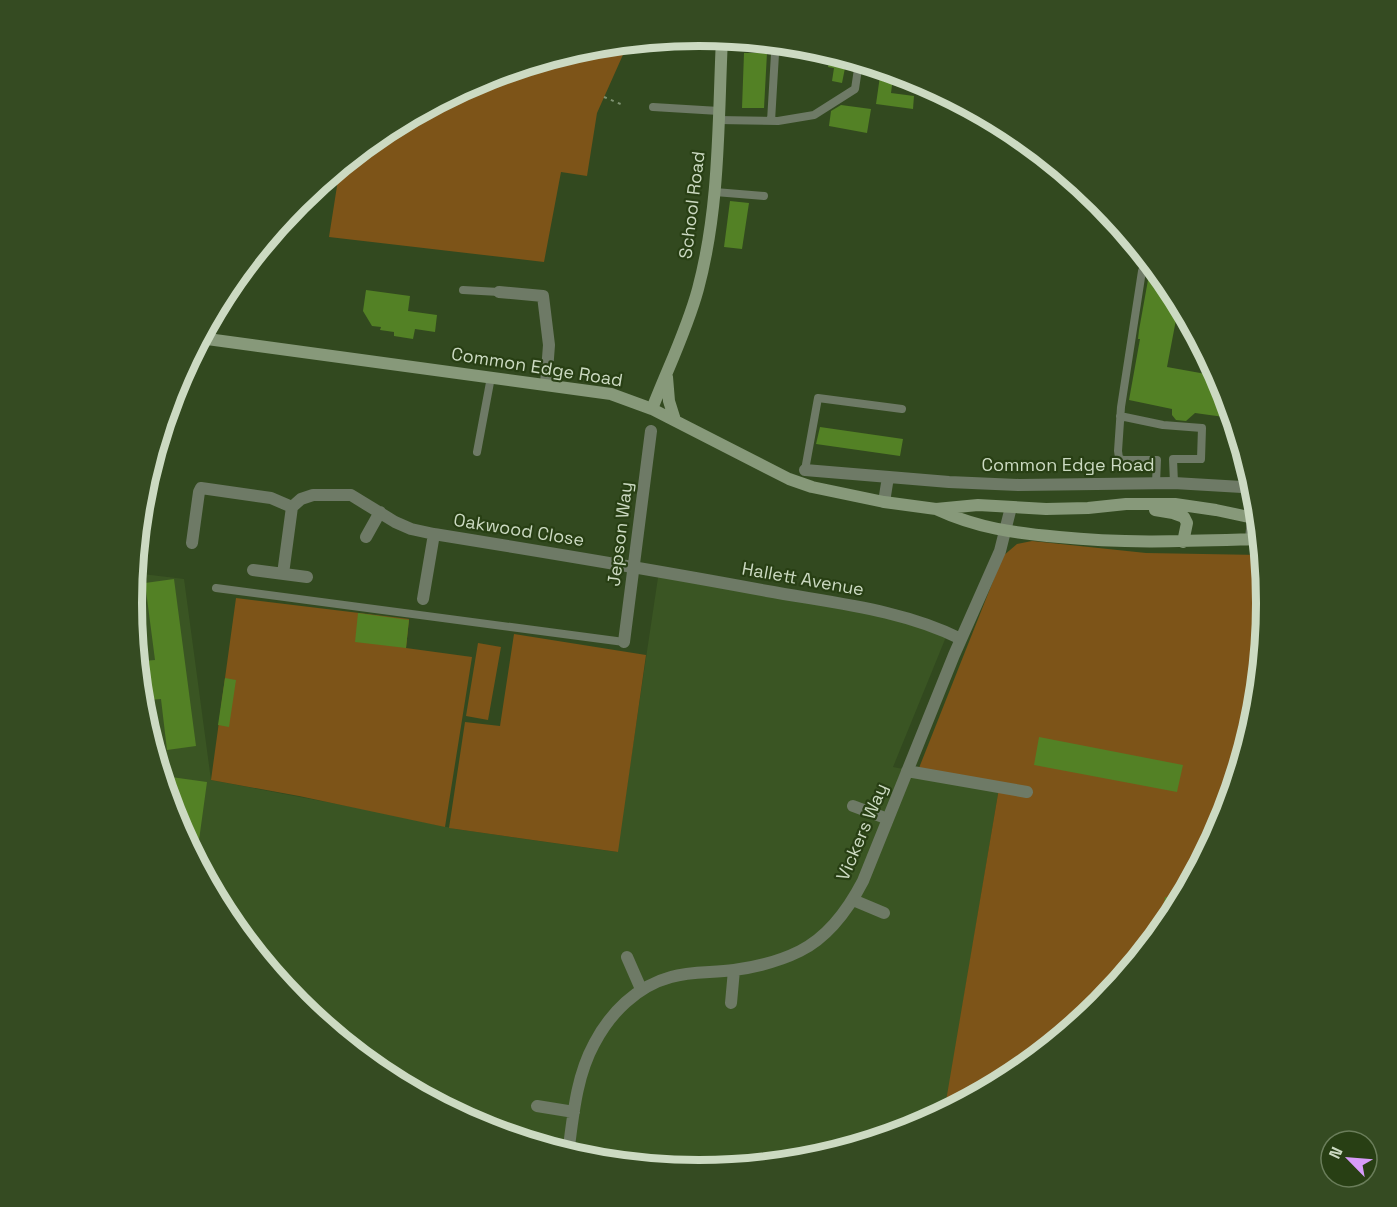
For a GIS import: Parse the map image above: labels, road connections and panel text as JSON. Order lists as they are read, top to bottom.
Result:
{
  "streets": {
    "main road": ["School Road", "Common Edge Road"],
    "street": [
      "Oakwood Close",
      "Jepson Way",
      "Hallett Avenue",
      "Vickers Way"
    ]
  },
  "crossings": [
    ["School Road", "Common Edge Road"],
    ["Common Edge Road", "Vickers Way"],
    ["Oakwood Close", "Jepson Way"],
    ["Oakwood Close", "Hallett Avenue"],
    ["Jepson Way", "Hallett Avenue"],
    ["Hallett Avenue", "Vickers Way"]
  ],
  "north": "top left"
}
